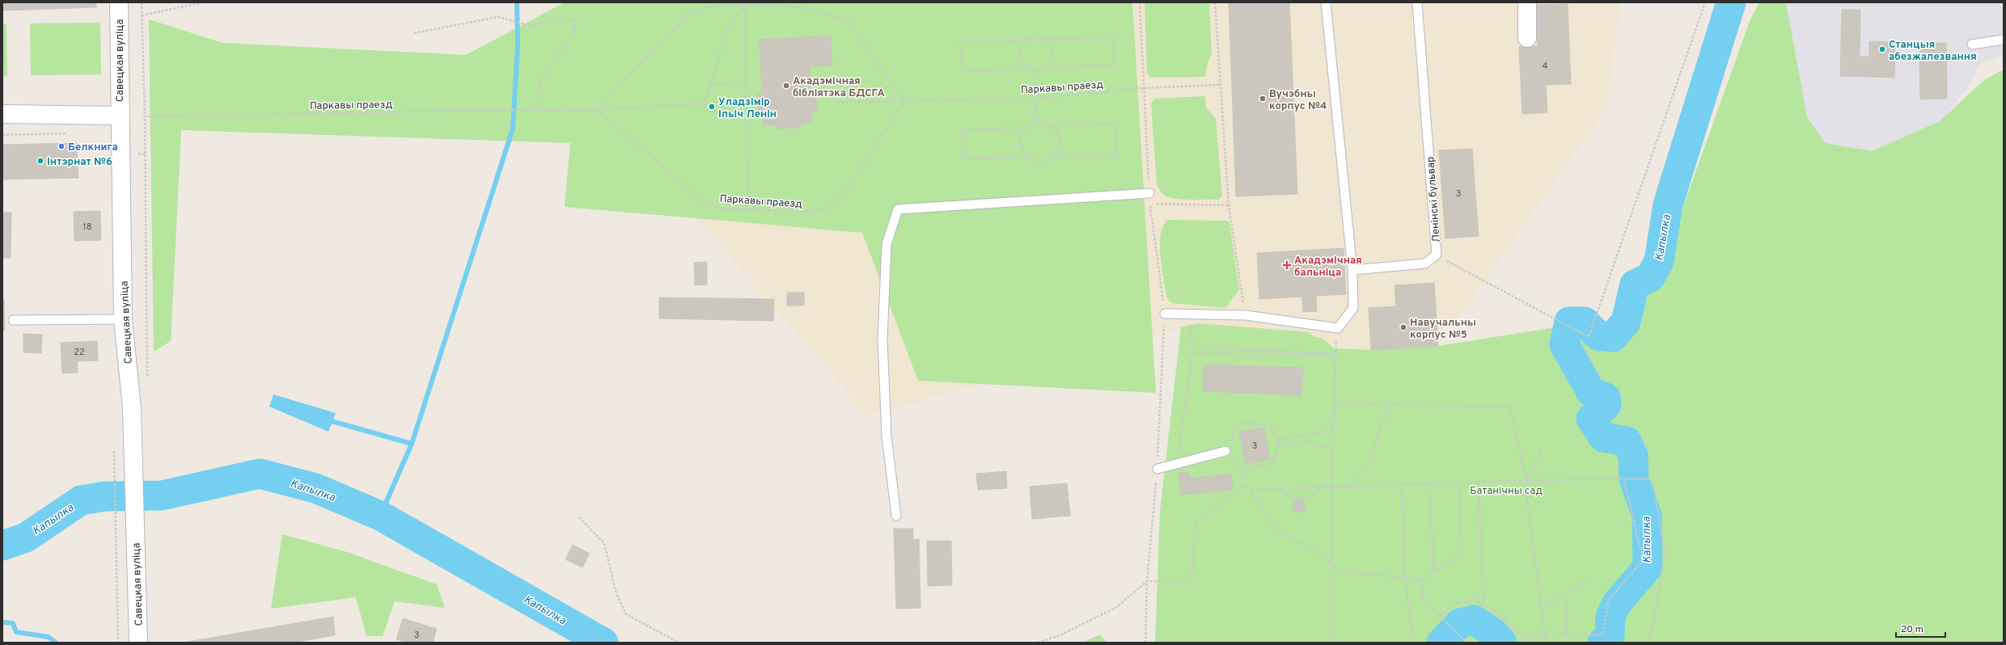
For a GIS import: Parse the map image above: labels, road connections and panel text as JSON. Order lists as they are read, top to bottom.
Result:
{
  "streets": {
    "main road": ["Савецкая вуліца"],
    "lane": ["Ленінскі бульвар"],
    "path": ["Паркавы праезд"]
  },
  "water": ["Капылка"],
  "parks": ["Батанічны сад"],
  "places": {
    "other": [
      "Станцыя абезжалезвання",
      "Акадэмічная бібліятэка БДСГА",
      "Вучэбны корпус №4",
      "Уладзімір Ільіч Ленін",
      "Белкнига",
      "Інтэрнат №6",
      "Навучальны корпус №5"
    ],
    "health": ["Акадэмічная бальніца"]
  },
  "house_numbers": [
    "4",
    "3",
    "18",
    "22",
    "3",
    "3"
  ],
  "scale_bar": "20 m"
}
